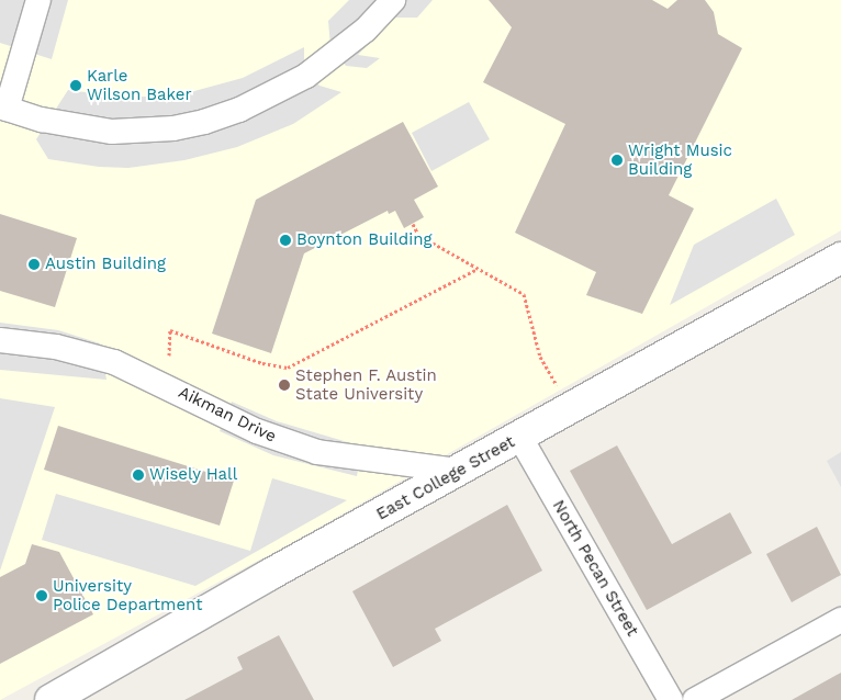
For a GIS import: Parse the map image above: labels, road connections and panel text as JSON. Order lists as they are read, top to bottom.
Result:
{
  "streets": {
    "street": ["Aikman Drive", "East College Street", "North Pecan Street"]
  },
  "crossings": [
    ["Aikman Drive", "East College Street"],
    ["East College Street", "North Pecan Street"]
  ],
  "places": [
    "Karle Wilson Baker",
    "Wright Music Building",
    "Boynton Building",
    "Austin Building",
    "Stephen F. Austin State University",
    "Wisely Hall",
    "University Police Department"
  ]
}
